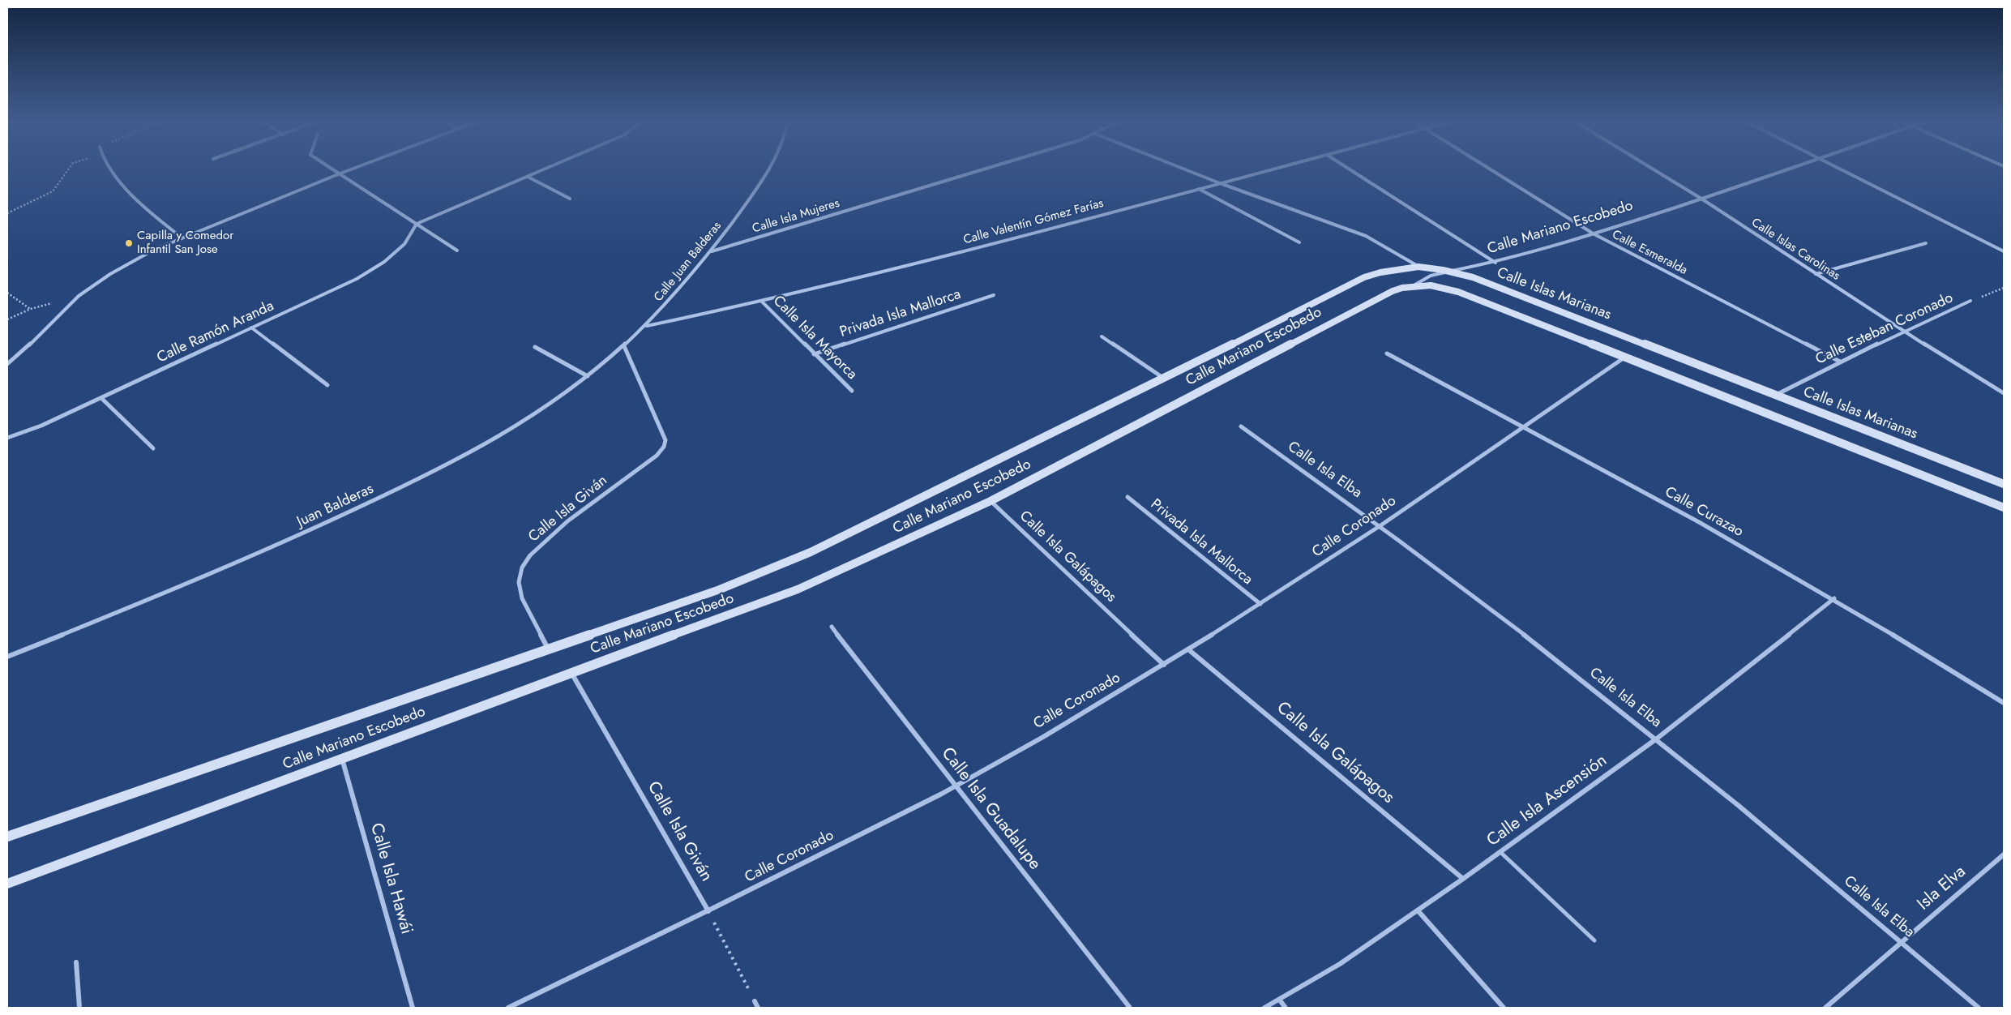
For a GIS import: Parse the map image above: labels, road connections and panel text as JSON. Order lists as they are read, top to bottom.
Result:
{
  "streets": {
    "main road": ["Calle Mariano Escobedo", "Calle Islas Marianas"],
    "street": [
      "Calle Isla Mujeres",
      "Calle Valentín Gómez Farías",
      "Calle Islas Carolinas",
      "Calle Esmeralda",
      "Calle Juan Balderas",
      "Privada Isla Mallorca",
      "Calle Esteban Coronado",
      "Calle Ramón Aranda",
      "Calle Isla Mayorca",
      "Calle Isla Elba",
      "Juan Balderas",
      "Calle Isla Giván",
      "Calle Curazao",
      "Calle Coronado",
      "Calle Isla Galápagos",
      "Calle Isla Ascensión",
      "Calle Isla Guadalupe",
      "Calle Isla Hawái",
      "Isla Elva"
    ]
  },
  "crossings": [
    ["Calle Isla Mujeres", "Calle Juan Balderas"],
    ["Calle Valentín Gómez Farías", "Calle Juan Balderas"],
    ["Calle Valentín Gómez Farías", "Calle Islas Marianas"],
    ["Calle Valentín Gómez Farías", "Calle Isla Mayorca"],
    ["Calle Valentín Gómez Farías", "Juan Balderas"],
    ["Calle Mariano Escobedo", "Calle Islas Carolinas"],
    ["Calle Mariano Escobedo", "Calle Esmeralda"],
    ["Calle Mariano Escobedo", "Calle Islas Marianas"],
    ["Calle Mariano Escobedo", "Calle Isla Giván"],
    ["Calle Mariano Escobedo", "Calle Isla Galápagos"],
    ["Calle Mariano Escobedo", "Calle Isla Hawái"],
    ["Calle Islas Carolinas", "Calle Esteban Coronado"],
    ["Calle Esmeralda", "Calle Esteban Coronado"],
    ["Calle Juan Balderas", "Juan Balderas"],
    ["Calle Islas Marianas", "Calle Esteban Coronado"],
    ["Privada Isla Mallorca", "Calle Isla Mayorca"],
    ["Privada Isla Mallorca", "Calle Coronado"],
    ["Calle Isla Elba", "Calle Coronado"],
    ["Calle Isla Elba", "Calle Isla Ascensión"],
    ["Calle Isla Elba", "Isla Elva"],
    ["Juan Balderas", "Calle Isla Giván"],
    ["Calle Isla Giván", "Calle Coronado"],
    ["Calle Curazao", "Calle Coronado"],
    ["Calle Curazao", "Calle Isla Ascensión"],
    ["Calle Coronado", "Calle Isla Galápagos"],
    ["Calle Coronado", "Calle Isla Guadalupe"],
    ["Calle Isla Galápagos", "Calle Isla Ascensión"]
  ],
  "places": ["Capilla y Comedor Infantil San Jose"]
}
